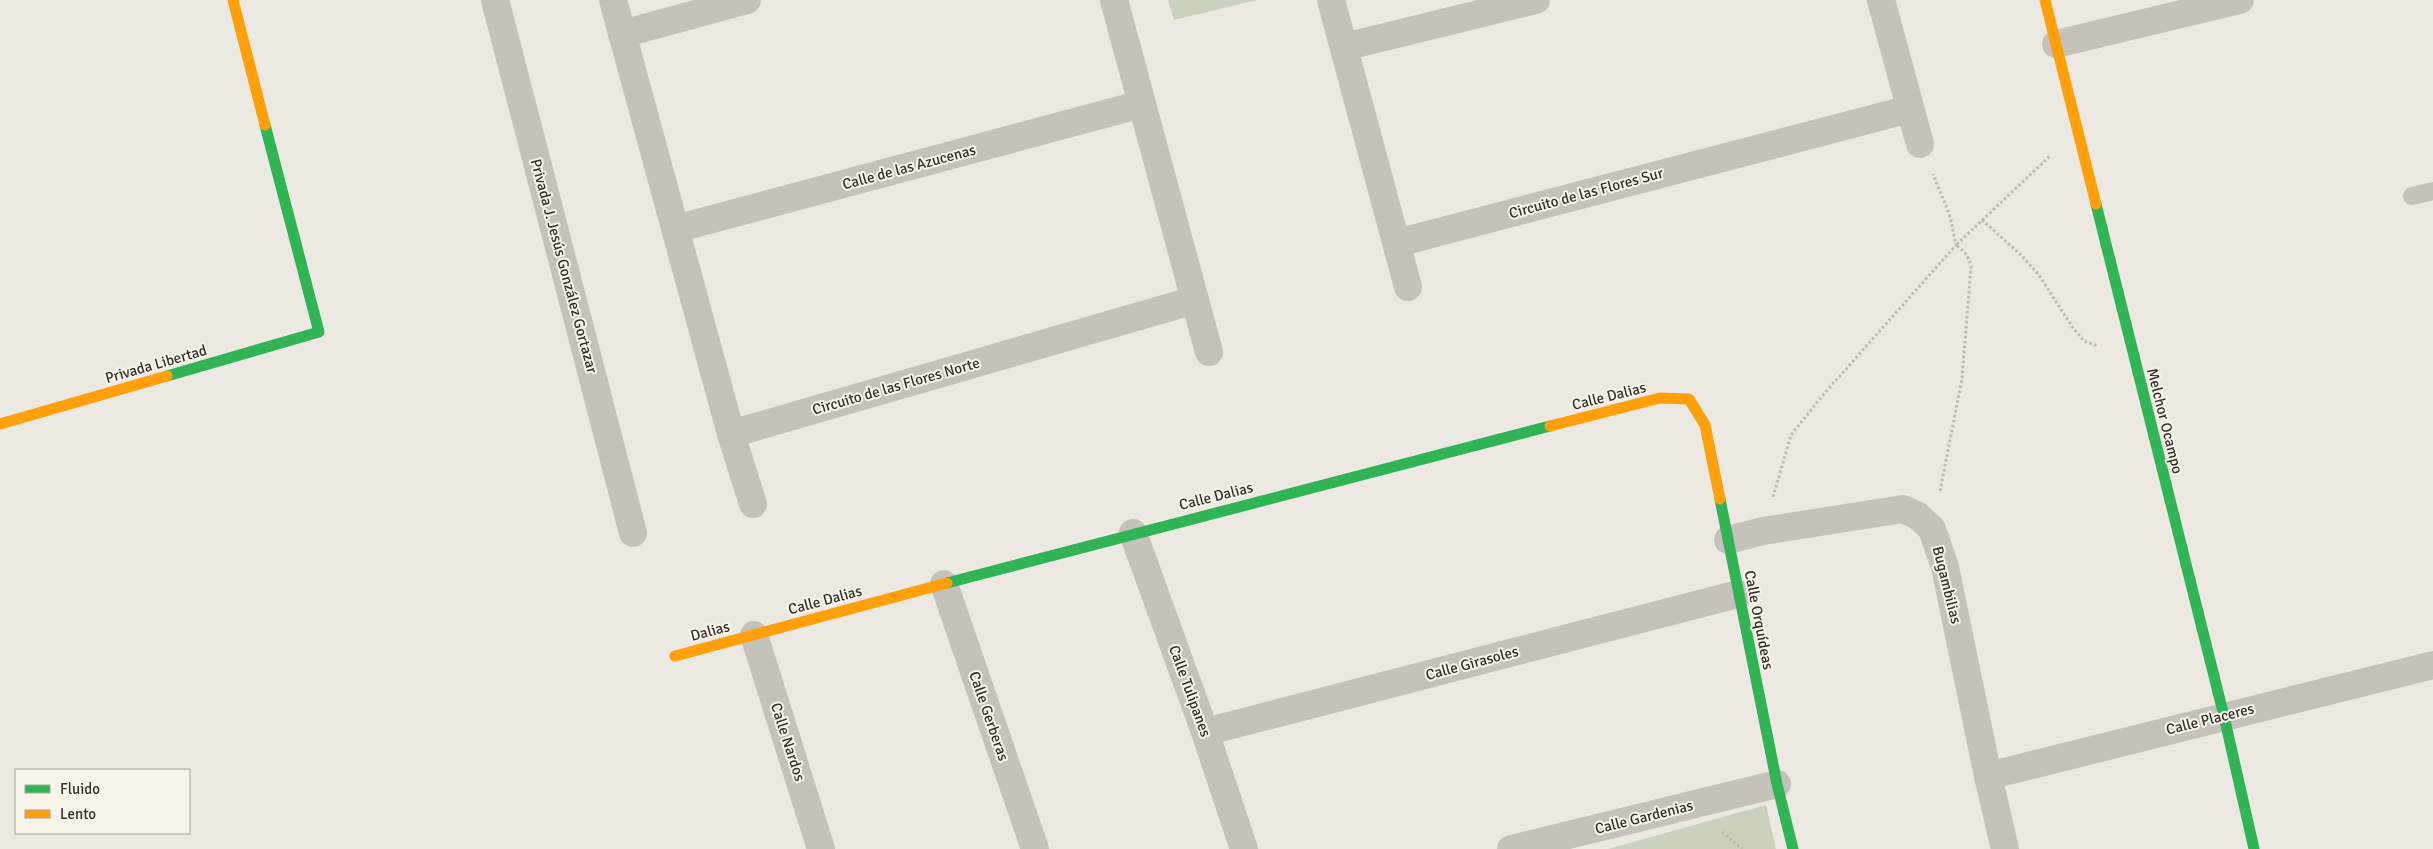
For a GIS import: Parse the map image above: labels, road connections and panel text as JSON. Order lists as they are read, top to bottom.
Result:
{
  "streets": {
    "street": [
      "Calle de las Azucenas",
      "Circuito de las Flores Sur",
      "Privada J. Jesús González Gortazar",
      "Privada Libertad",
      "Circuito de las Flores Norte",
      "Calle Dalias",
      "Melchor Ocampo",
      "Bugambilias",
      "Calle Orquídeas",
      "Dalias",
      "Calle Girasoles",
      "Calle Tulipanes",
      "Calle Gerberas",
      "Calle Placeres",
      "Calle Nardos",
      "Calle Gardenias"
    ]
  },
  "crossings": [
    ["Calle Dalias", "Calle Orquídeas"],
    ["Calle Dalias", "Dalias"],
    ["Calle Dalias", "Calle Tulipanes"],
    ["Calle Dalias", "Calle Gerberas"],
    ["Calle Dalias", "Calle Nardos"],
    ["Melchor Ocampo", "Calle Placeres"],
    ["Bugambilias", "Calle Orquídeas"],
    ["Bugambilias", "Calle Placeres"],
    ["Calle Orquídeas", "Calle Girasoles"],
    ["Calle Orquídeas", "Calle Gardenias"],
    ["Dalias", "Calle Nardos"],
    ["Calle Girasoles", "Calle Tulipanes"]
  ],
  "legend": ["Fluido", "Lento"]
}
